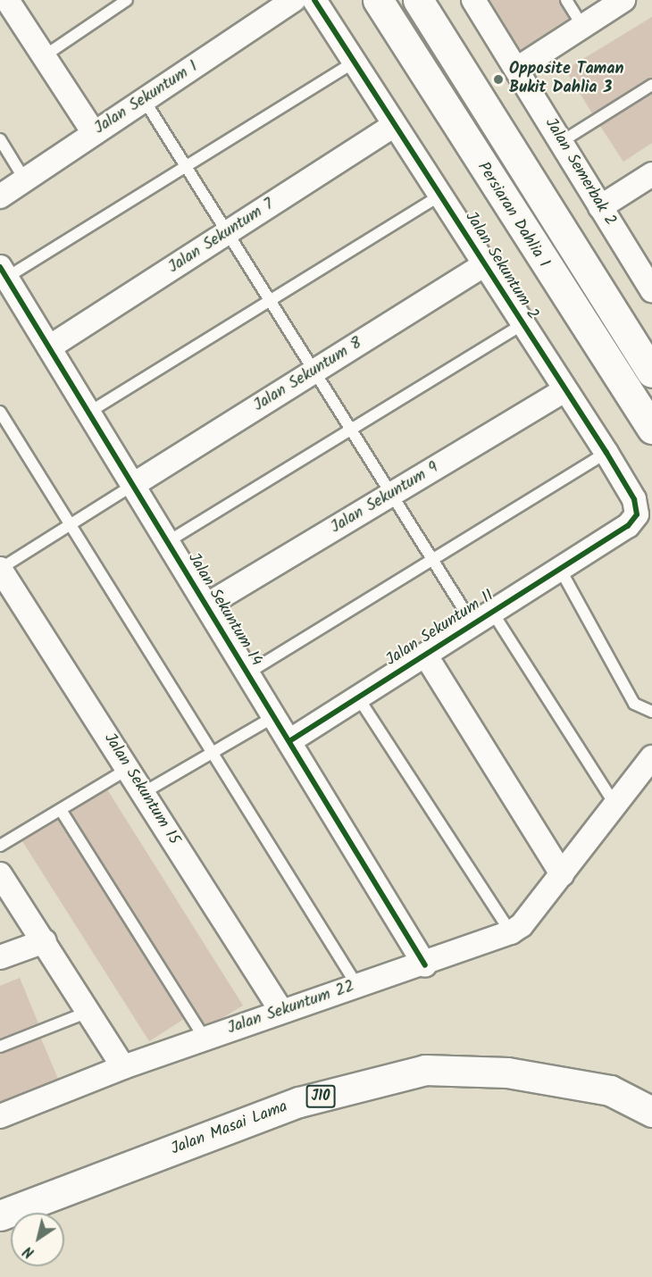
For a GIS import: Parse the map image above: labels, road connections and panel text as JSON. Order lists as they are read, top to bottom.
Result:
{
  "streets": {
    "street": [
      "Jalan Sekuntum 1",
      "Jalan Semerbak 2",
      "Persiaran Dahlia 1",
      "Jalan Sekuntum 7",
      "Jalan Sekuntum 2",
      "Jalan Sekuntum 8",
      "Jalan Sekuntum 9",
      "Jalan Sekuntum 14",
      "Jalan Sekuntum 11",
      "Jalan Sekuntum 15",
      "Jalan Sekuntum 22",
      "J10",
      "Jalan Masai Lama"
    ]
  },
  "crossings": [
    ["Jalan Sekuntum 7", "Jalan Sekuntum 2"],
    ["Jalan Sekuntum 7", "Jalan Sekuntum 14"],
    ["Jalan Sekuntum 2", "Jalan Sekuntum 8"],
    ["Jalan Sekuntum 2", "Jalan Sekuntum 9"],
    ["Jalan Sekuntum 2", "Jalan Sekuntum 11"],
    ["Jalan Sekuntum 8", "Jalan Sekuntum 14"],
    ["Jalan Sekuntum 9", "Jalan Sekuntum 14"],
    ["Jalan Sekuntum 14", "Jalan Sekuntum 11"],
    ["Jalan Sekuntum 14", "Jalan Sekuntum 22"],
    ["Jalan Sekuntum 15", "Jalan Sekuntum 22"]
  ],
  "places": ["Opposite Taman Bukit Dahlia 3"],
  "north": "bottom left"
}
